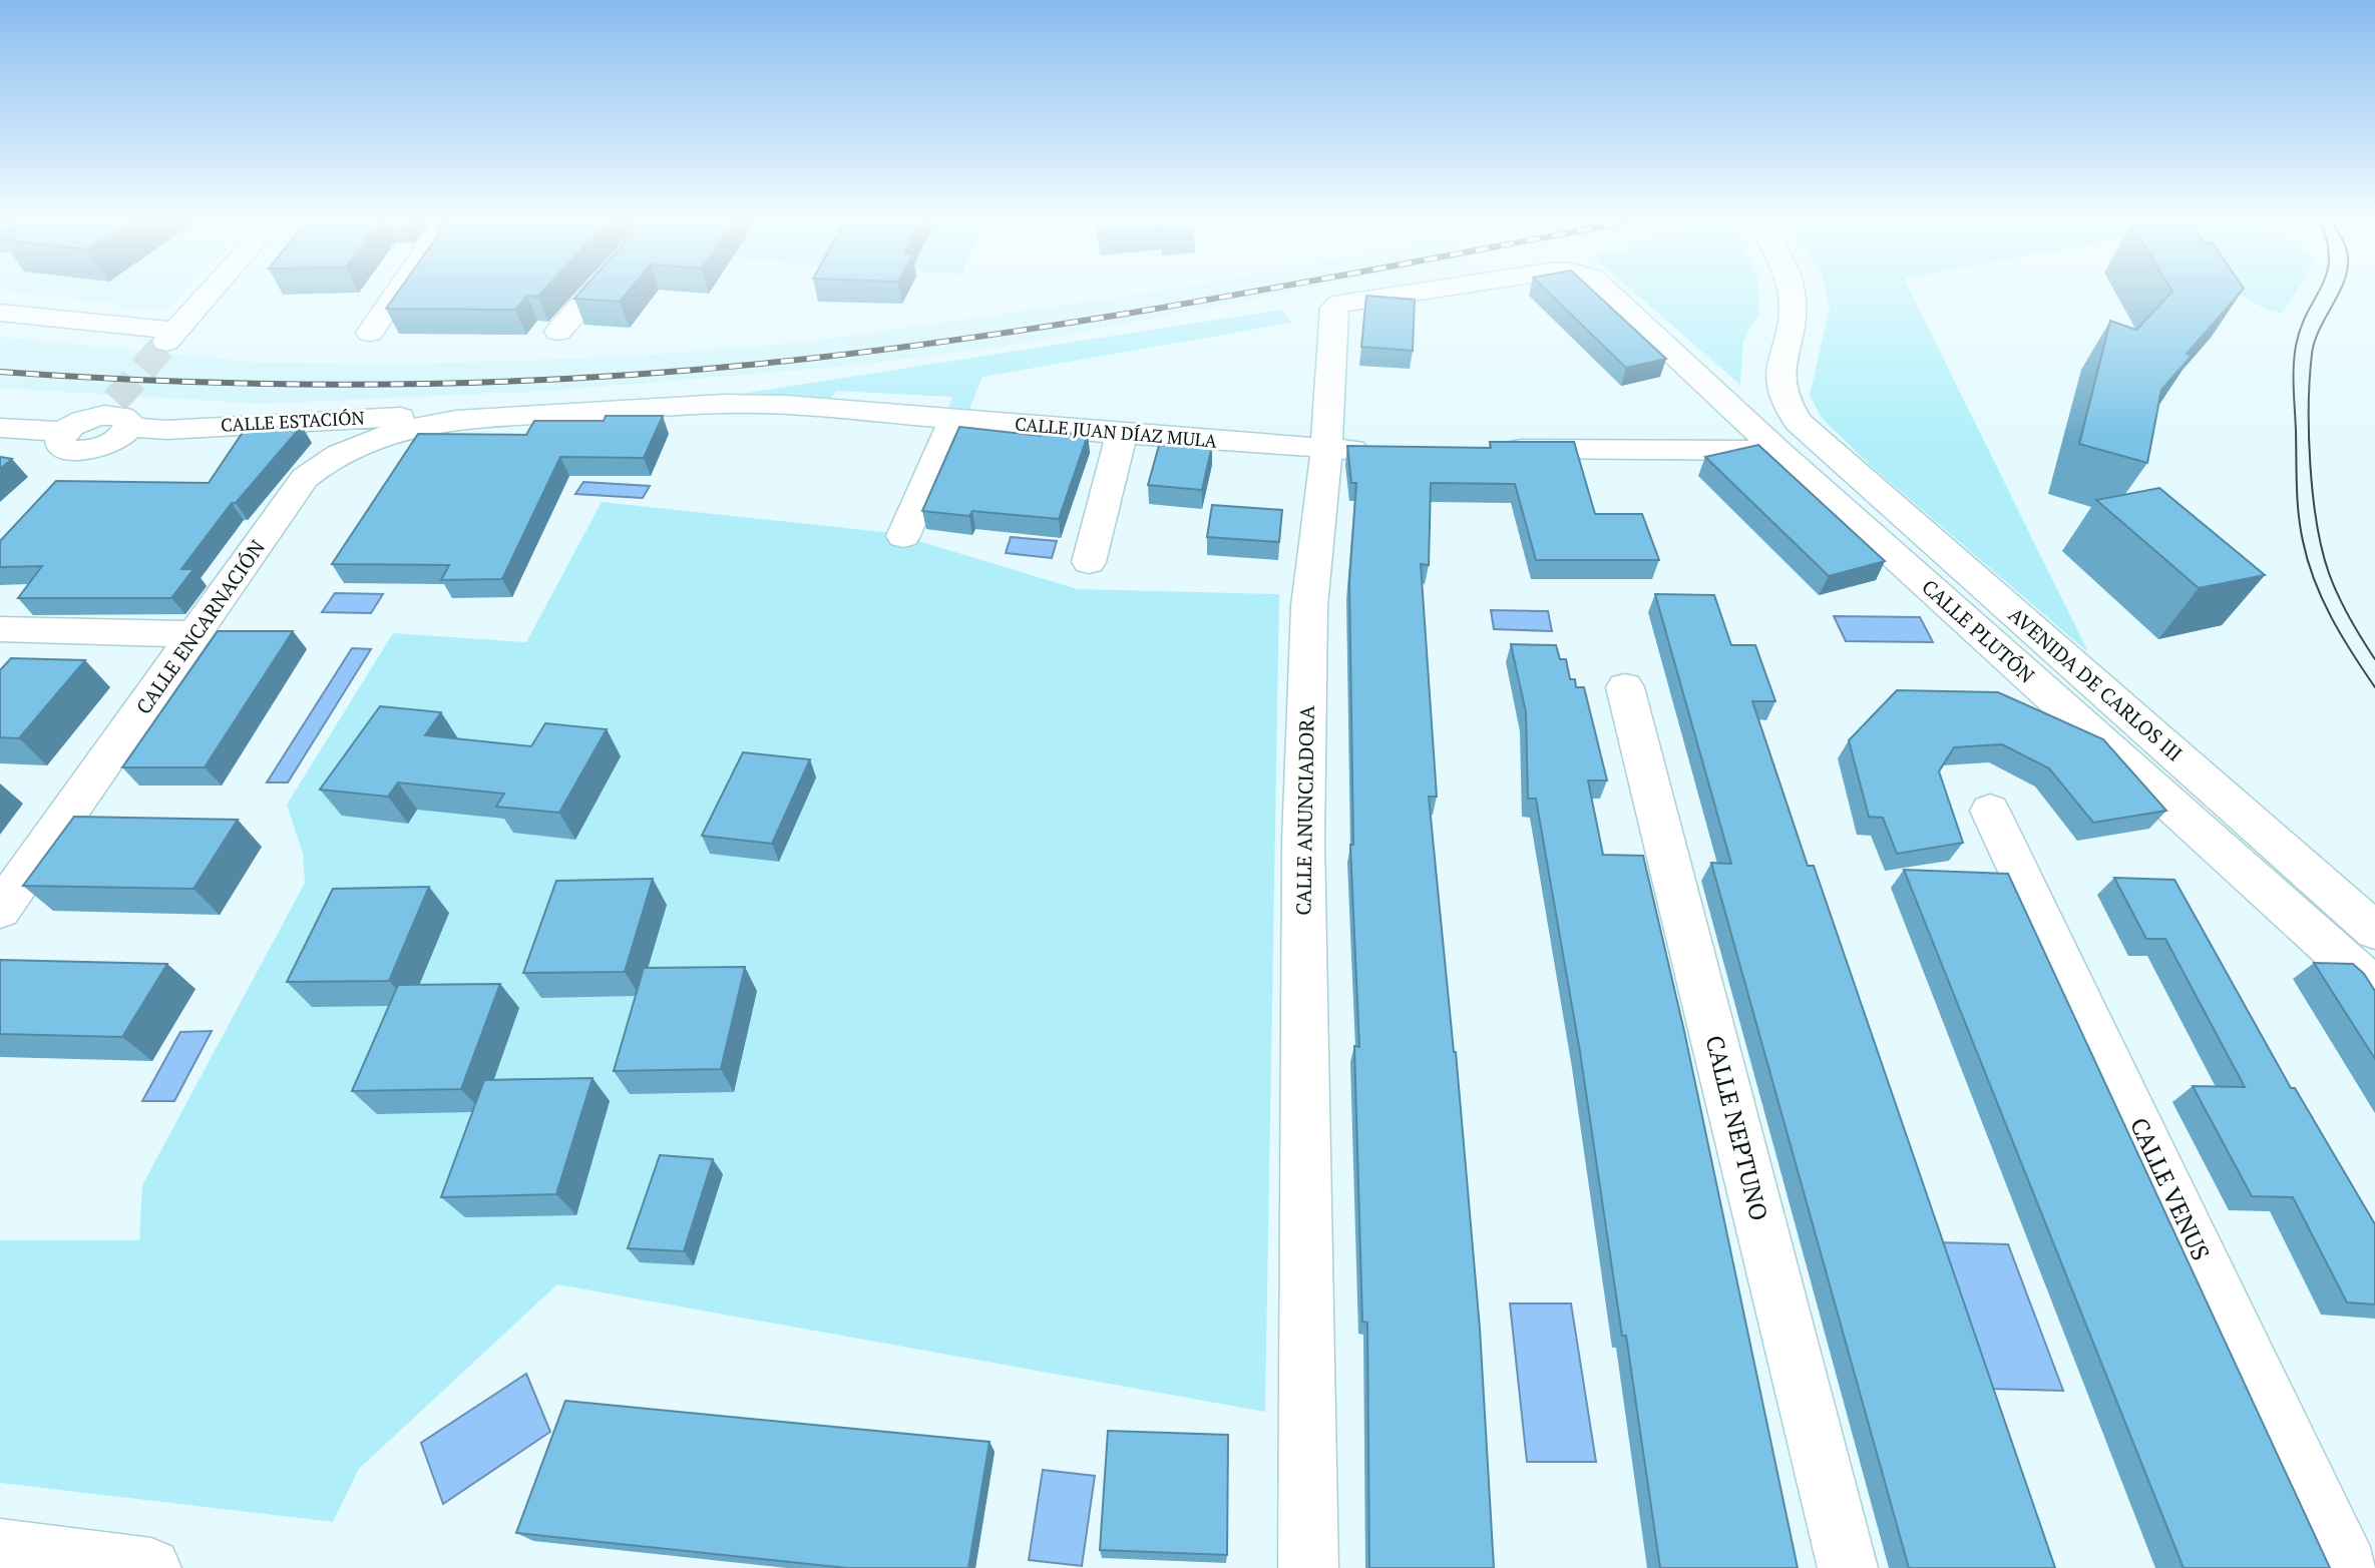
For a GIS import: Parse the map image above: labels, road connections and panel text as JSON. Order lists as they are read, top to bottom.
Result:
{
  "streets": {
    "street": [
      "CALLE ESTACIÓN",
      "CALLE JUAN DÍAZ MULA",
      "CALLE ENCARNACIÓN",
      "CALLE PLUTÓN",
      "AVENIDA DE CARLOS III",
      "CALLE ANUNCIADORA",
      "CALLE NEPTUNO",
      "CALLE VENUS"
    ]
  },
  "crossings": [
    ["CALLE ESTACIÓN", "CALLE JUAN DÍAZ MULA"],
    ["CALLE ESTACIÓN", "CALLE ENCARNACIÓN"],
    ["CALLE JUAN DÍAZ MULA", "CALLE ENCARNACIÓN"],
    ["CALLE JUAN DÍAZ MULA", "CALLE ANUNCIADORA"]
  ]
}
